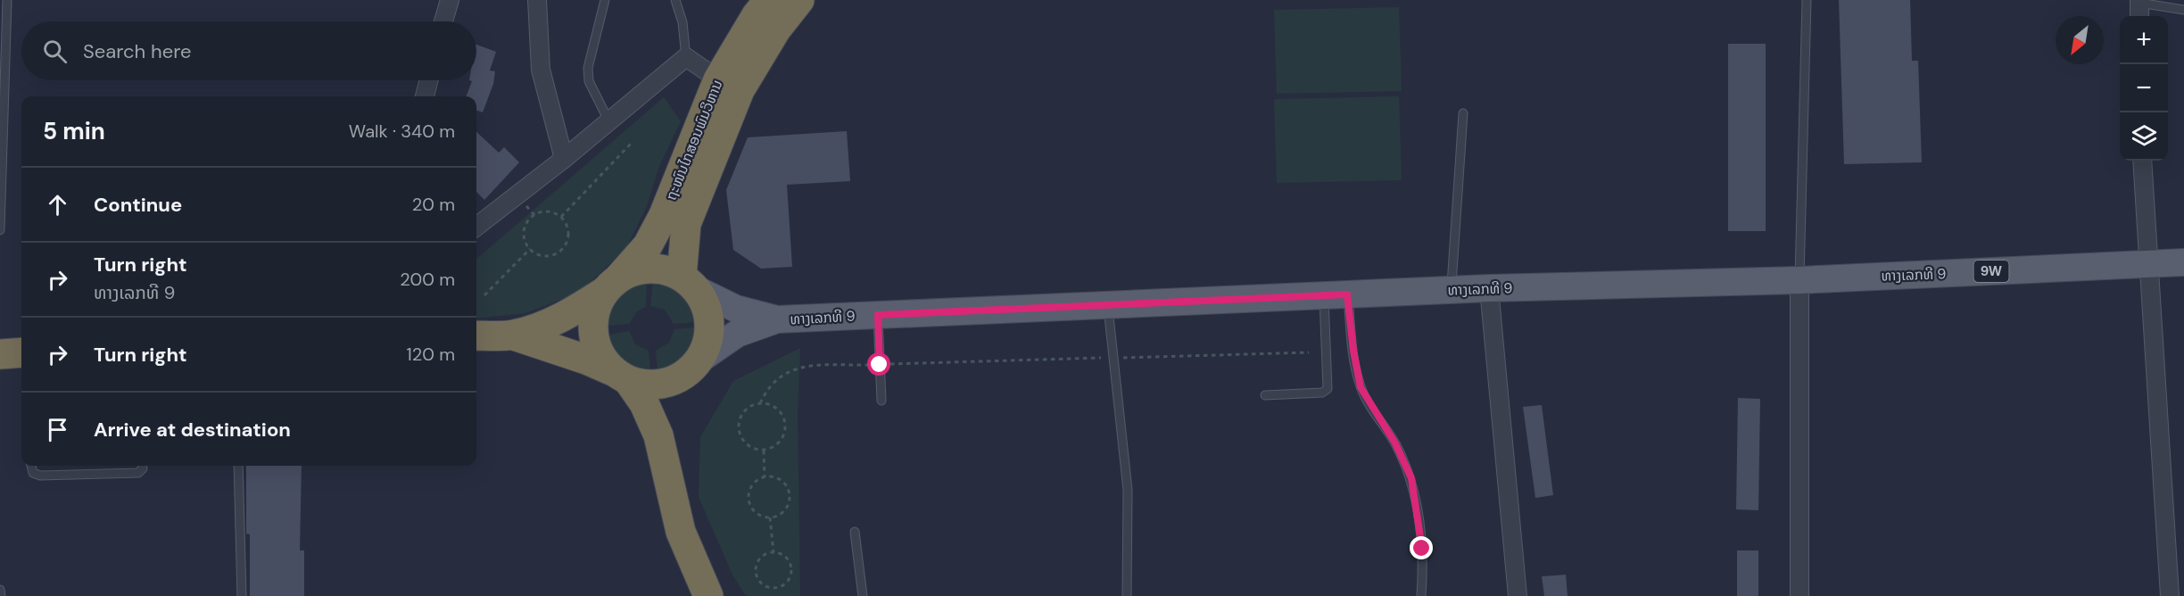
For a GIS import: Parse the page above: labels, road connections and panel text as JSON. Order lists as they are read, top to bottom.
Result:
{
  "streets": {
    "highway": ["ຖະໜົນໄກສອນພົມວິຫານ"],
    "main road": ["9W", "ທາງເລກທີ 9"]
  },
  "crossings": [
    ["ຖະໜົນໄກສອນພົມວິຫານ", "ທາງເລກທີ 9"]
  ],
  "north": "bottom left",
  "page": {
    "map_buttons": ["+", "−"],
    "search": "Search here",
    "heading": ["5 min", "Walk · 340 m"],
    "list": [
      ["Continue", "20 m"],
      ["Turn right", "ທາງເລກທີ 9", "200 m"],
      ["Turn right", "120 m"],
      "Arrive at destination"
    ]
  }
}
